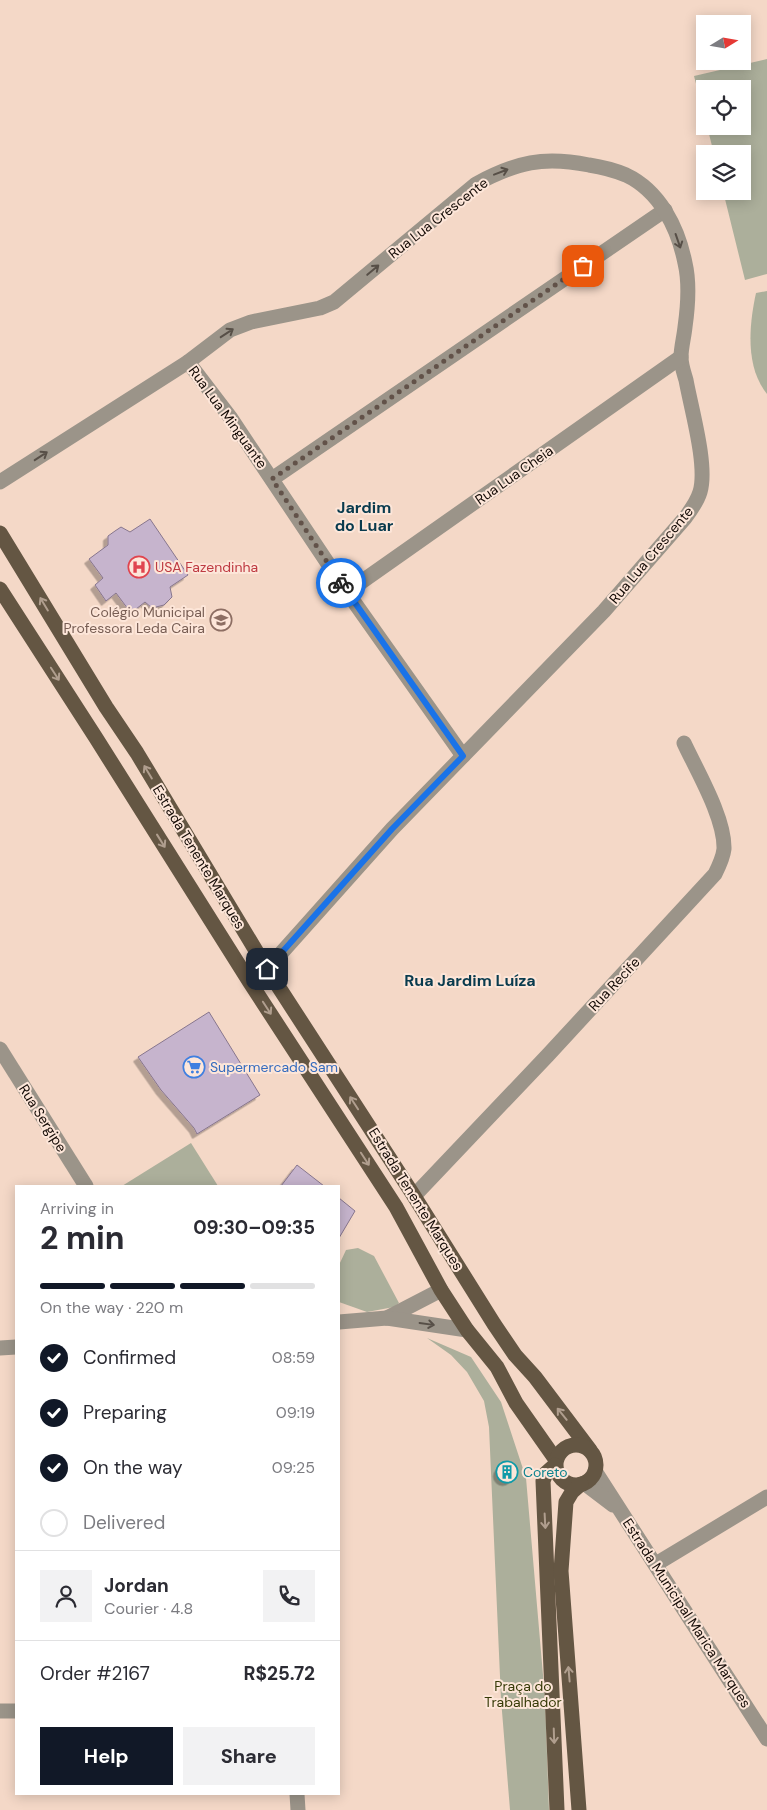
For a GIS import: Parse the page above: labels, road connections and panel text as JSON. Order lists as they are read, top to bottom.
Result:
{
  "streets": {
    "main road": ["Estrada Tenente Marques"],
    "street": [
      "Rua Lua Crescente",
      "Rua Lua Minguante",
      "Rua Lua Cheia",
      "Rua Recife",
      "Rua Sergipe",
      "Estrada Municipal Marica Marques"
    ]
  },
  "crossings": [
    ["Rua Lua Crescente", "Rua Lua Minguante"],
    ["Rua Lua Crescente", "Rua Lua Cheia"],
    ["Rua Lua Crescente", "Estrada Tenente Marques"],
    ["Rua Lua Minguante", "Rua Lua Cheia"],
    ["Estrada Tenente Marques", "Rua Recife"],
    ["Estrada Tenente Marques", "Estrada Municipal Marica Marques"]
  ],
  "districts": ["Jardim do Luar", "Rua Jardim Luíza"],
  "parks": ["Praça do Trabalhador"],
  "places": {
    "hospital": ["USA Fazendinha"],
    "school or university": ["Colégio Municipal Professora Leda Caira"],
    "supermarket": ["Supermercado Sam"],
    "building": ["Coreto"]
  },
  "north": "right",
  "page": {
    "heading": ["2 min", "Arriving in", "09:30–09:35"],
    "panel": [
      "Jordan",
      "Courier · 4.8",
      "Order #2167",
      "R$25.72"
    ],
    "bar": "On the way · 220 m",
    "list": [
      ["Confirmed", "08:59"],
      ["Preparing", "09:19"],
      ["On the way", "09:25"],
      "Delivered"
    ],
    "buttons": ["Help", "Share"]
  }
}
